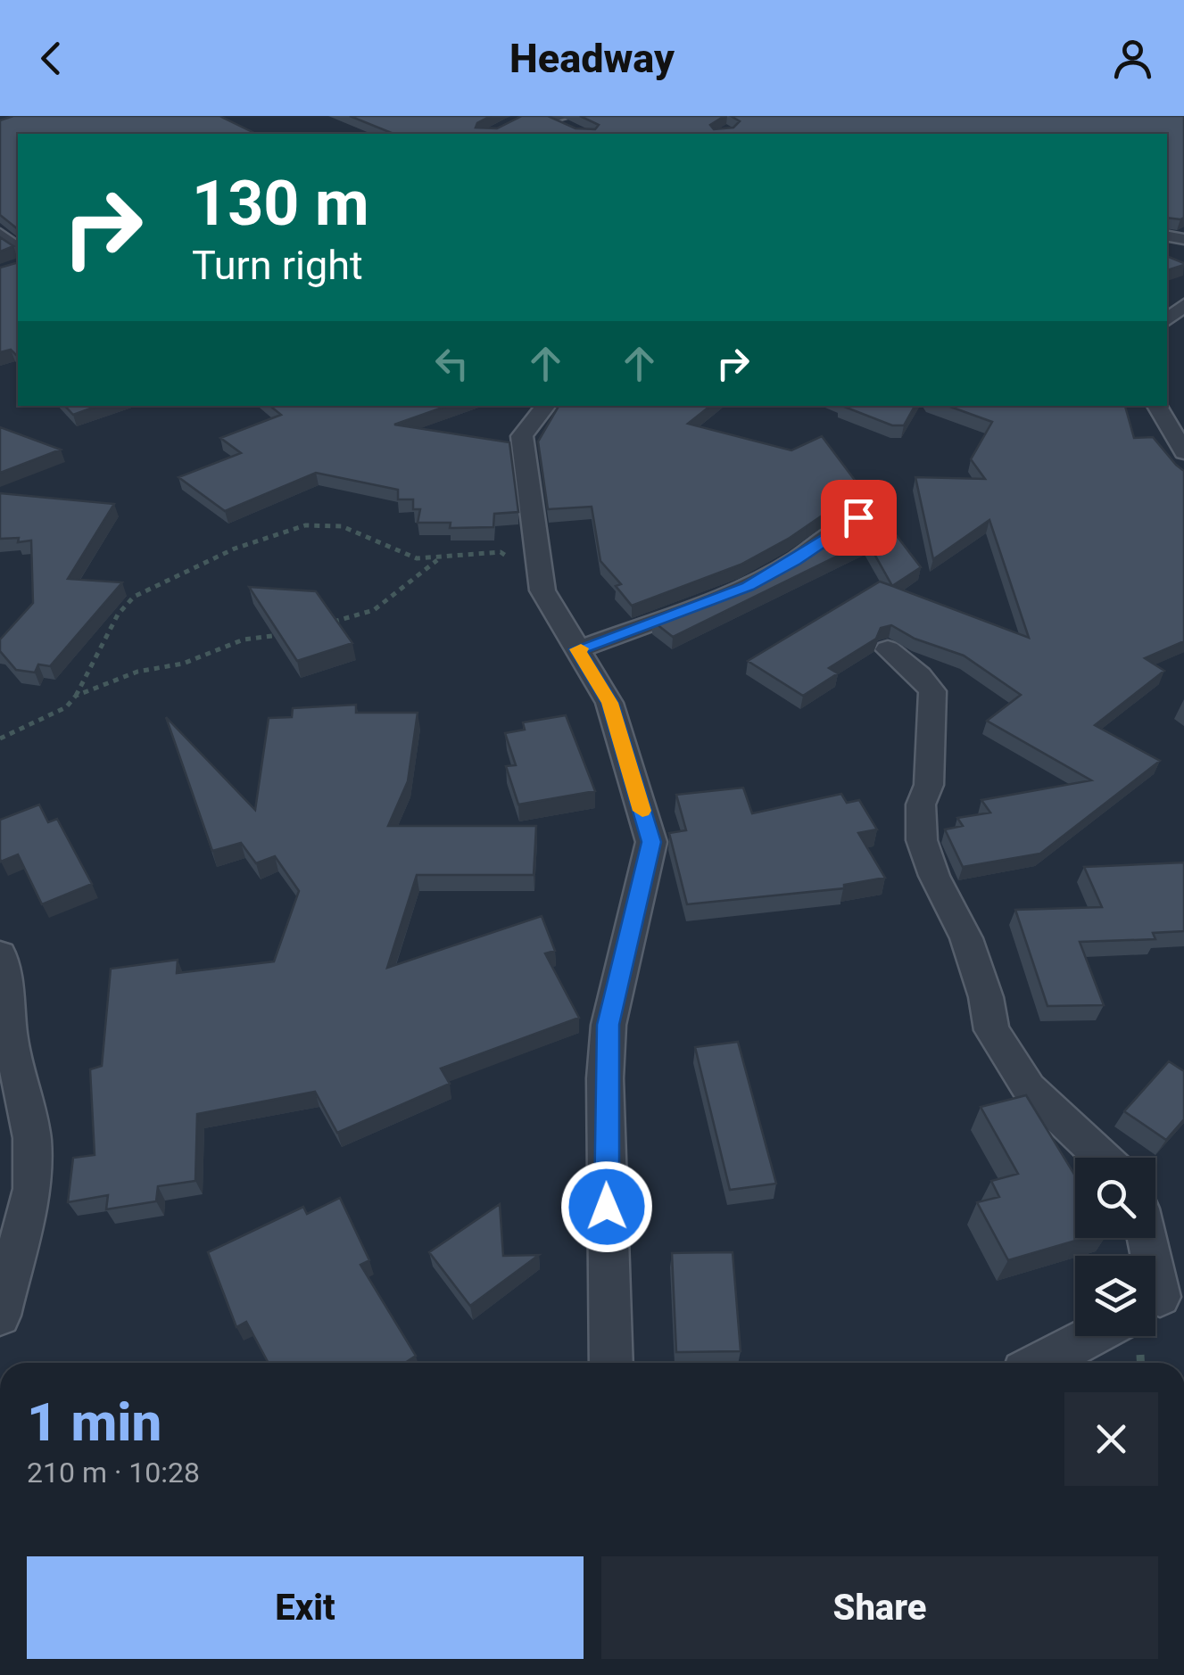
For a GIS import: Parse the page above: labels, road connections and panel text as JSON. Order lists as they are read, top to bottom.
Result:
{
  "page": {
    "header": "Headway",
    "turn": ["130 m", "Turn right"],
    "heading": ["1 min", "210 m · 10:28"],
    "buttons": ["Exit", "Share"]
  }
}
